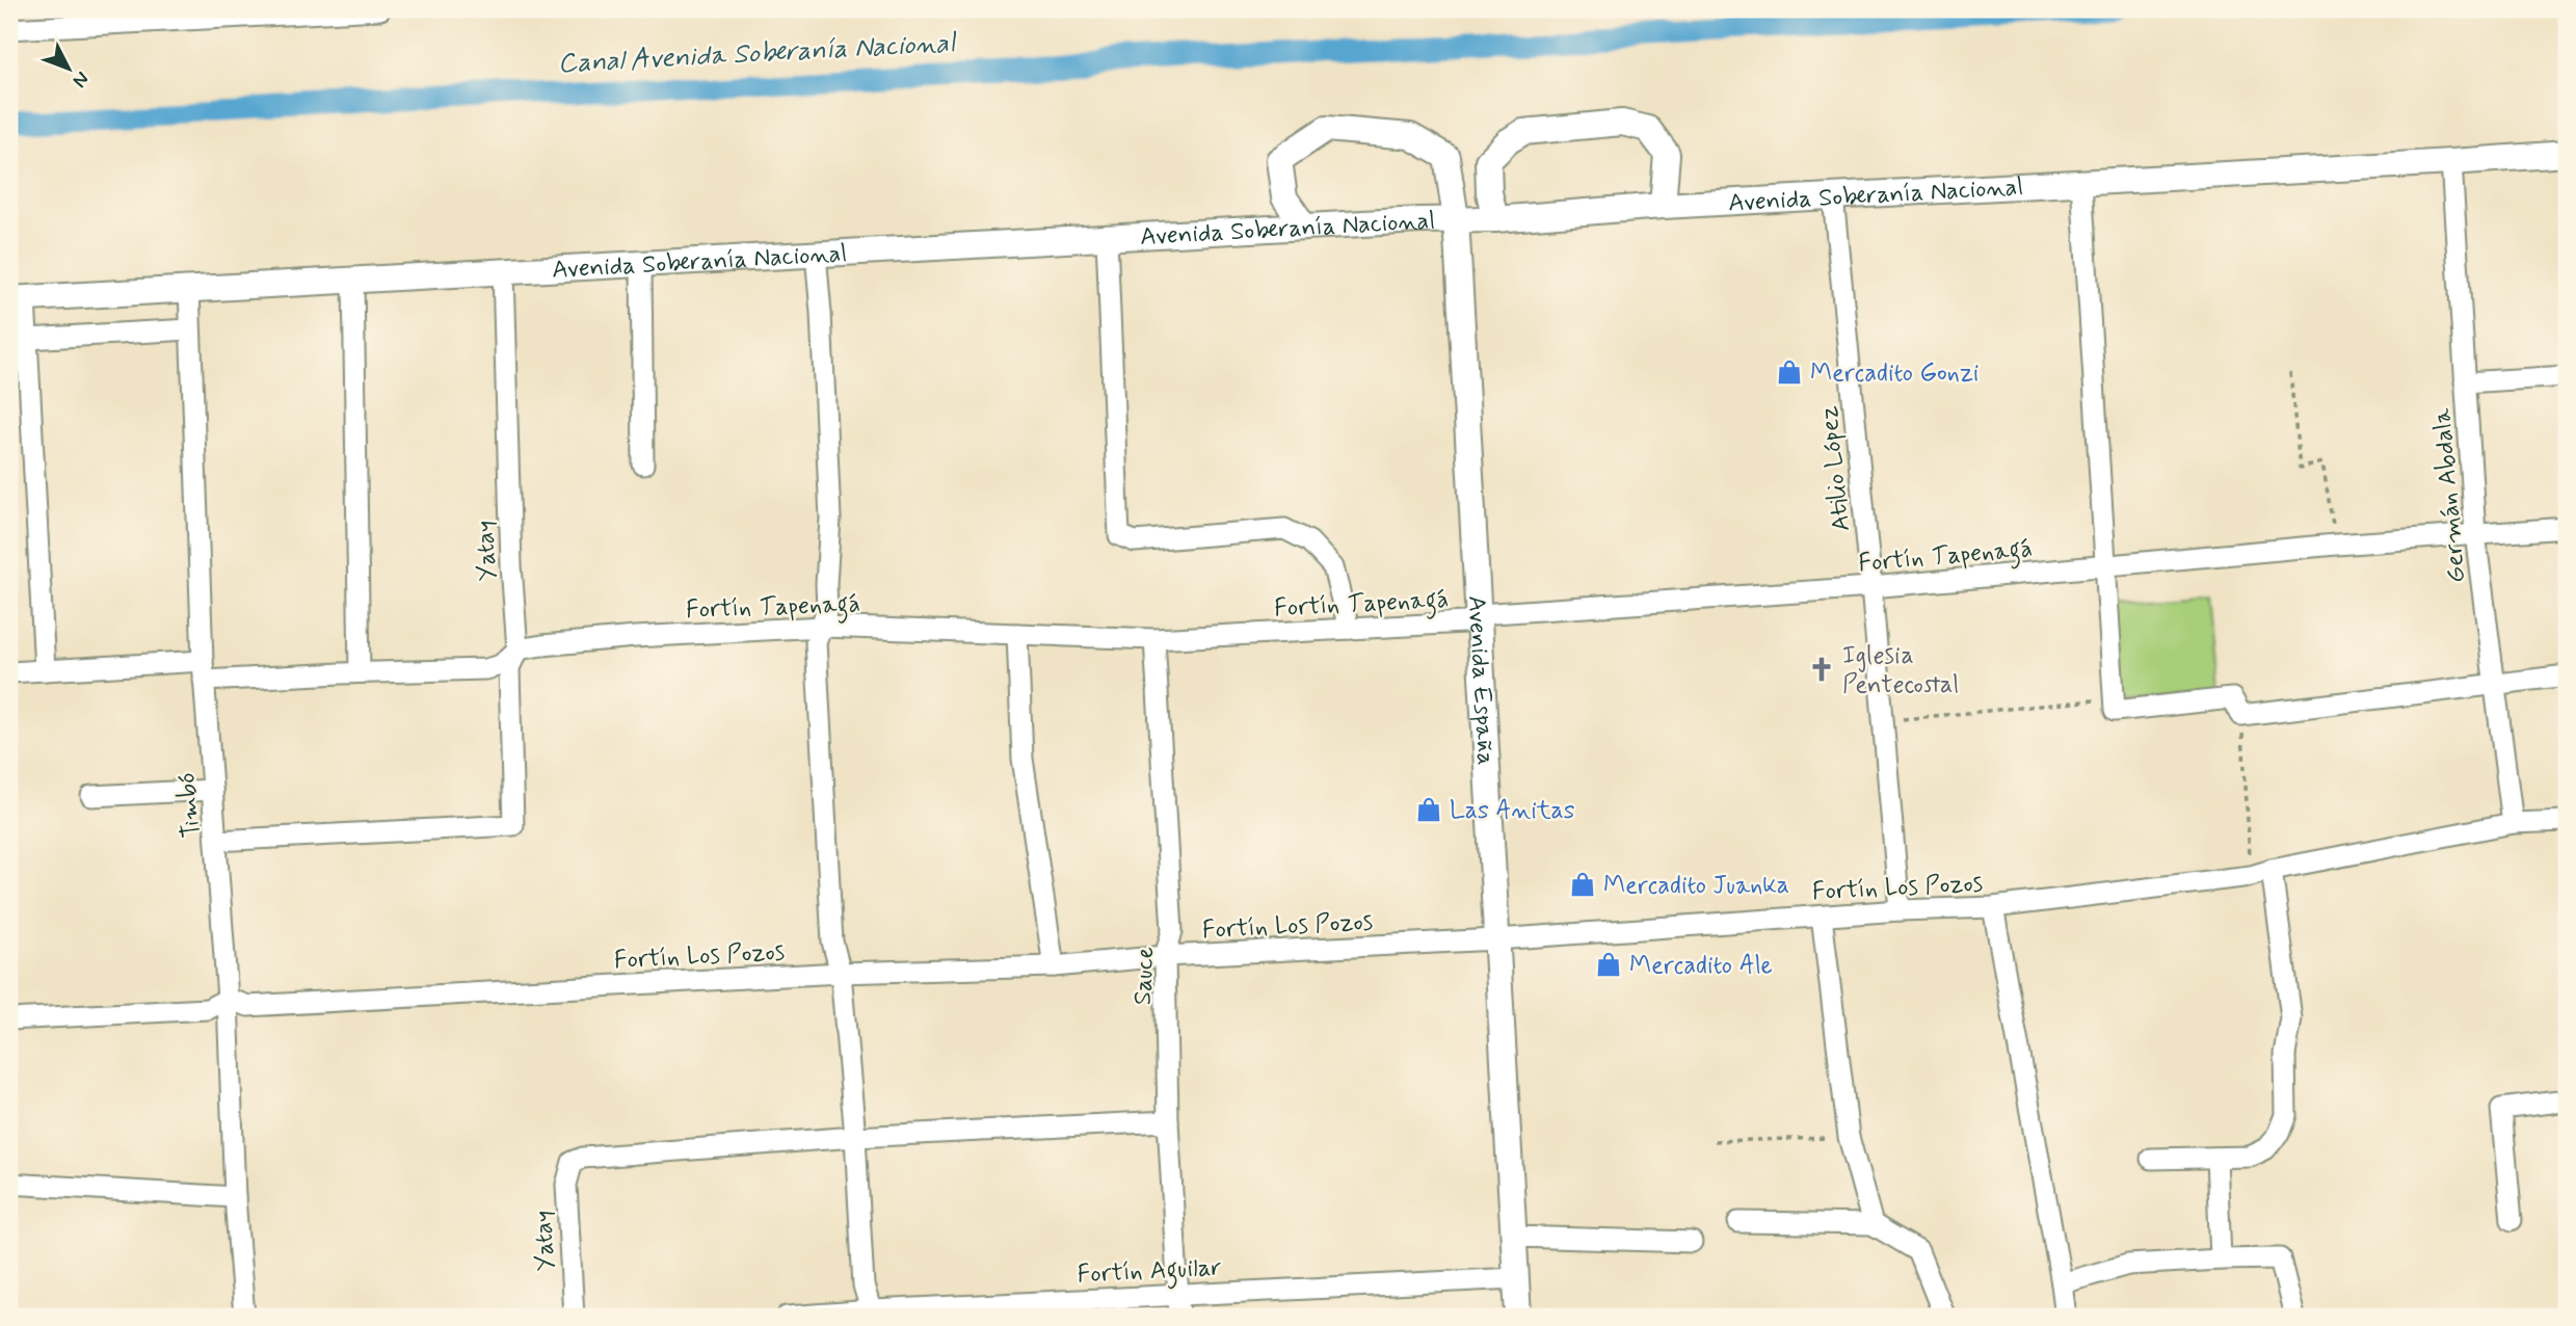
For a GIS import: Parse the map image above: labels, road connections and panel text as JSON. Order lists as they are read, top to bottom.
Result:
{
  "streets": {
    "main road": ["Avenida Soberanía Nacional", "Avenida España"],
    "street": [
      "Atilio López",
      "Germán Abdala",
      "Yatay",
      "Fortín Tapenagá",
      "Timbó",
      "Fortín Los Pozos",
      "Sauce",
      "Fortín Aguilar"
    ]
  },
  "crossings": [
    ["Avenida Soberanía Nacional", "Atilio López"],
    ["Avenida Soberanía Nacional", "Germán Abdala"],
    ["Avenida Soberanía Nacional", "Yatay"],
    ["Avenida Soberanía Nacional", "Avenida España"],
    ["Avenida Soberanía Nacional", "Timbó"],
    ["Atilio López", "Fortín Tapenagá"],
    ["Atilio López", "Fortín Los Pozos"],
    ["Germán Abdala", "Fortín Tapenagá"],
    ["Germán Abdala", "Fortín Los Pozos"],
    ["Yatay", "Fortín Tapenagá"],
    ["Yatay", "Timbó"],
    ["Fortín Tapenagá", "Avenida España"],
    ["Fortín Tapenagá", "Timbó"],
    ["Fortín Tapenagá", "Sauce"],
    ["Avenida España", "Fortín Los Pozos"],
    ["Avenida España", "Fortín Aguilar"],
    ["Timbó", "Fortín Los Pozos"],
    ["Fortín Los Pozos", "Sauce"],
    ["Sauce", "Fortín Aguilar"]
  ],
  "water": ["Canal Avenida Soberanía Nacional"],
  "places": {
    "shop": [
      "Mercadito Gonzi",
      "Las Anitas",
      "Mercadito Juanka",
      "Mercadito Ale"
    ],
    "church": ["Iglesia Pentecostal"]
  },
  "north": "bottom right"
}
